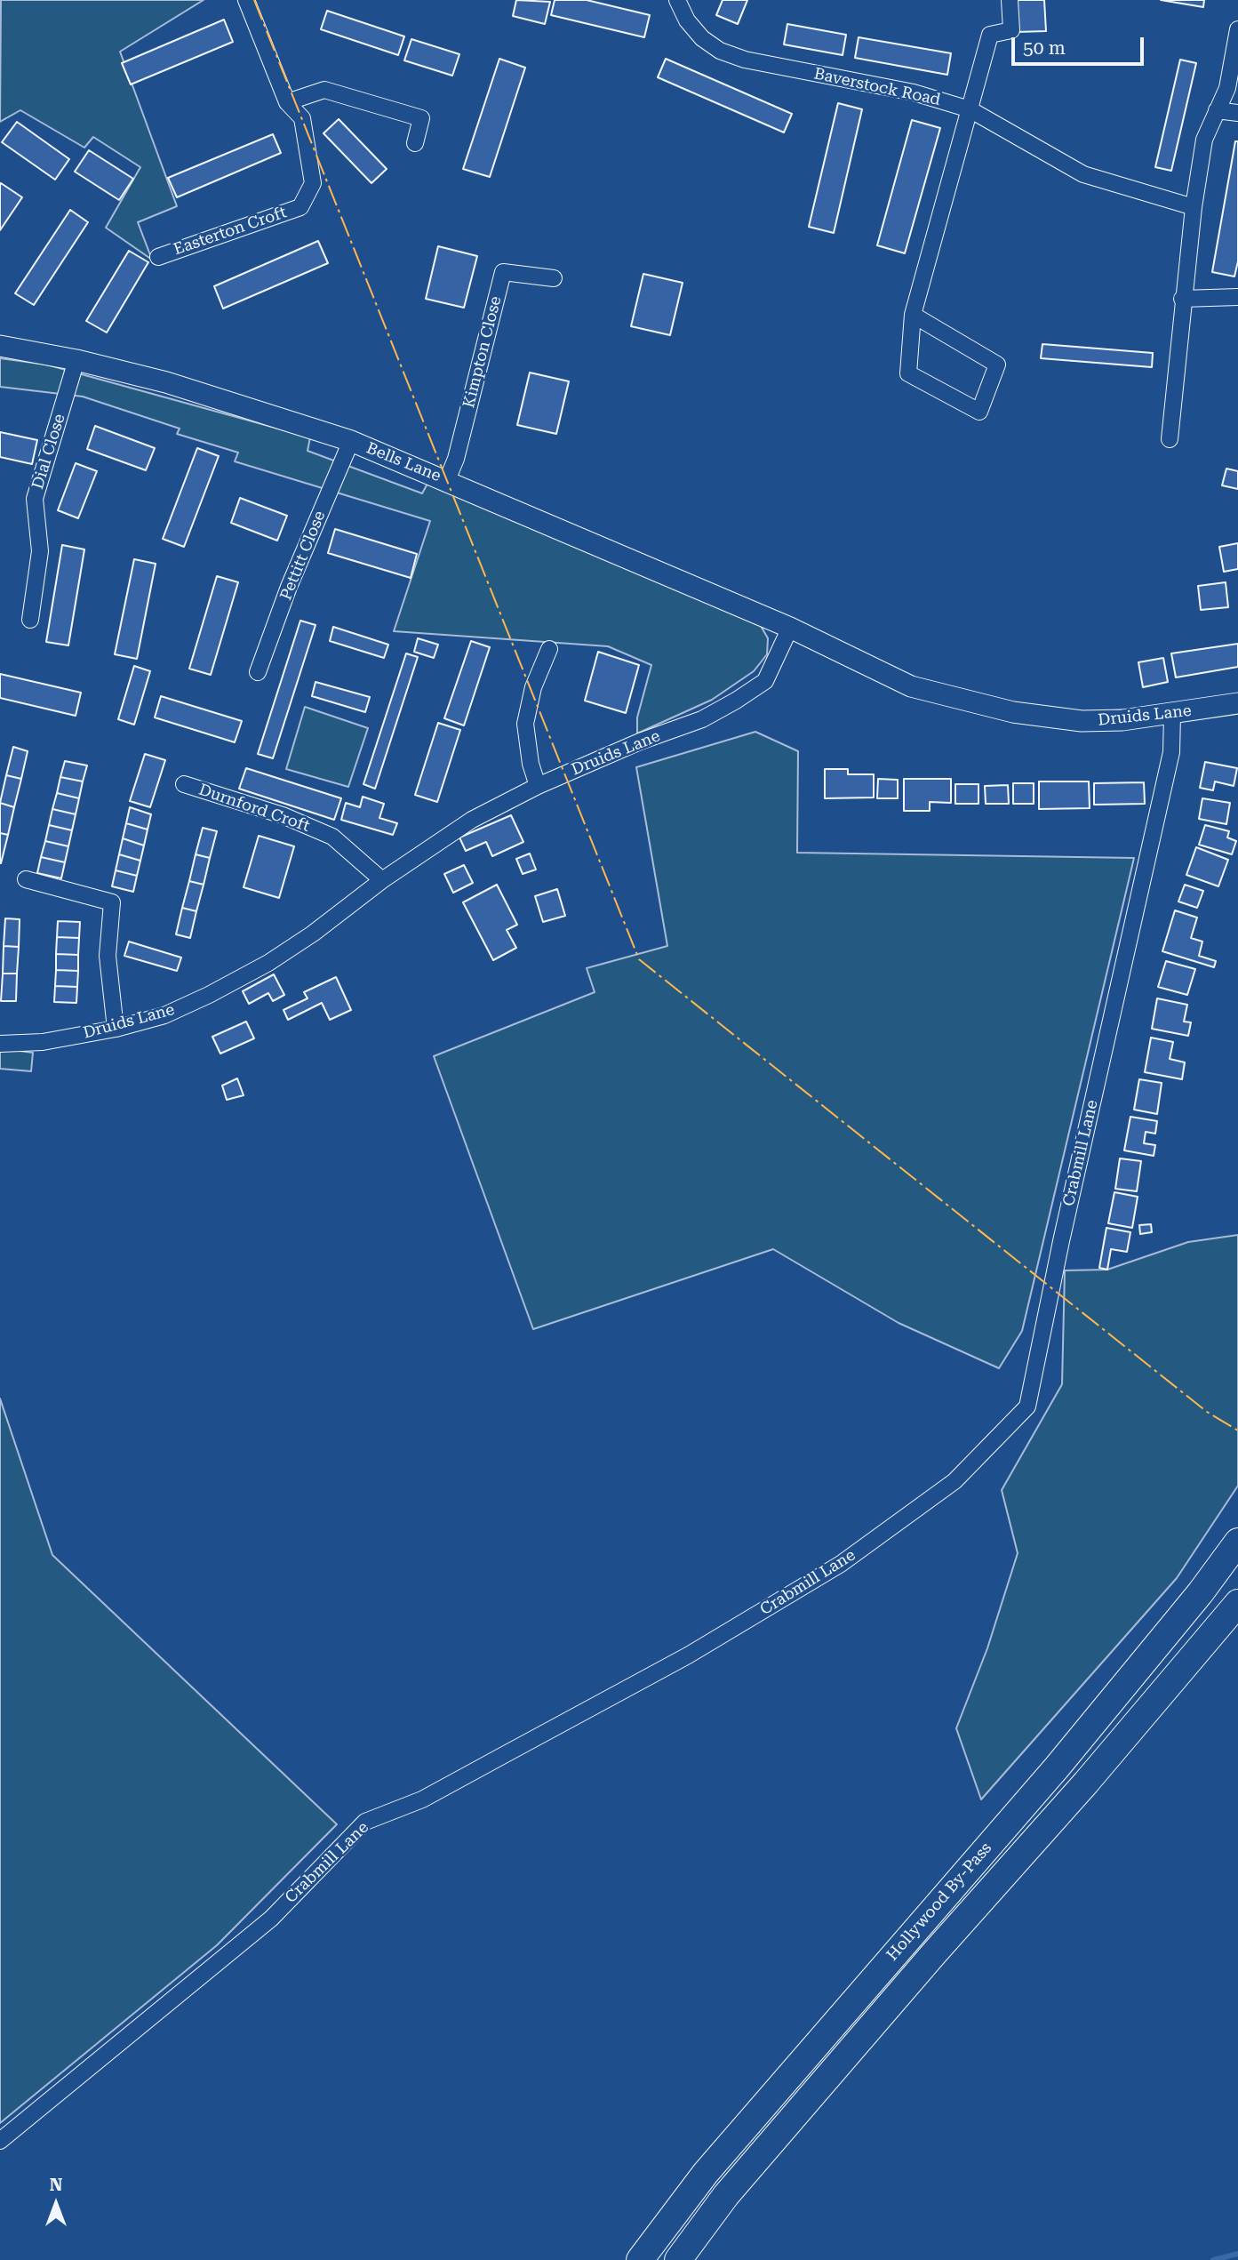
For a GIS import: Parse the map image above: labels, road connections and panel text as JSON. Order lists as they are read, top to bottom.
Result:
{
  "streets": {
    "highway": ["Hollywood By-Pass"],
    "street": [
      "Baverstock Road",
      "Easterton Croft",
      "Kimpton Close",
      "Dial Close",
      "Bells Lane",
      "Pettitt Close",
      "Druids Lane",
      "Durnford Croft",
      "Crabmill Lane"
    ]
  },
  "crossings": [
    ["Kimpton Close", "Bells Lane"],
    ["Dial Close", "Bells Lane"],
    ["Bells Lane", "Pettitt Close"],
    ["Bells Lane", "Druids Lane"],
    ["Druids Lane", "Durnford Croft"],
    ["Druids Lane", "Crabmill Lane"]
  ],
  "scale_bar": "50 m",
  "north": "top"
}
